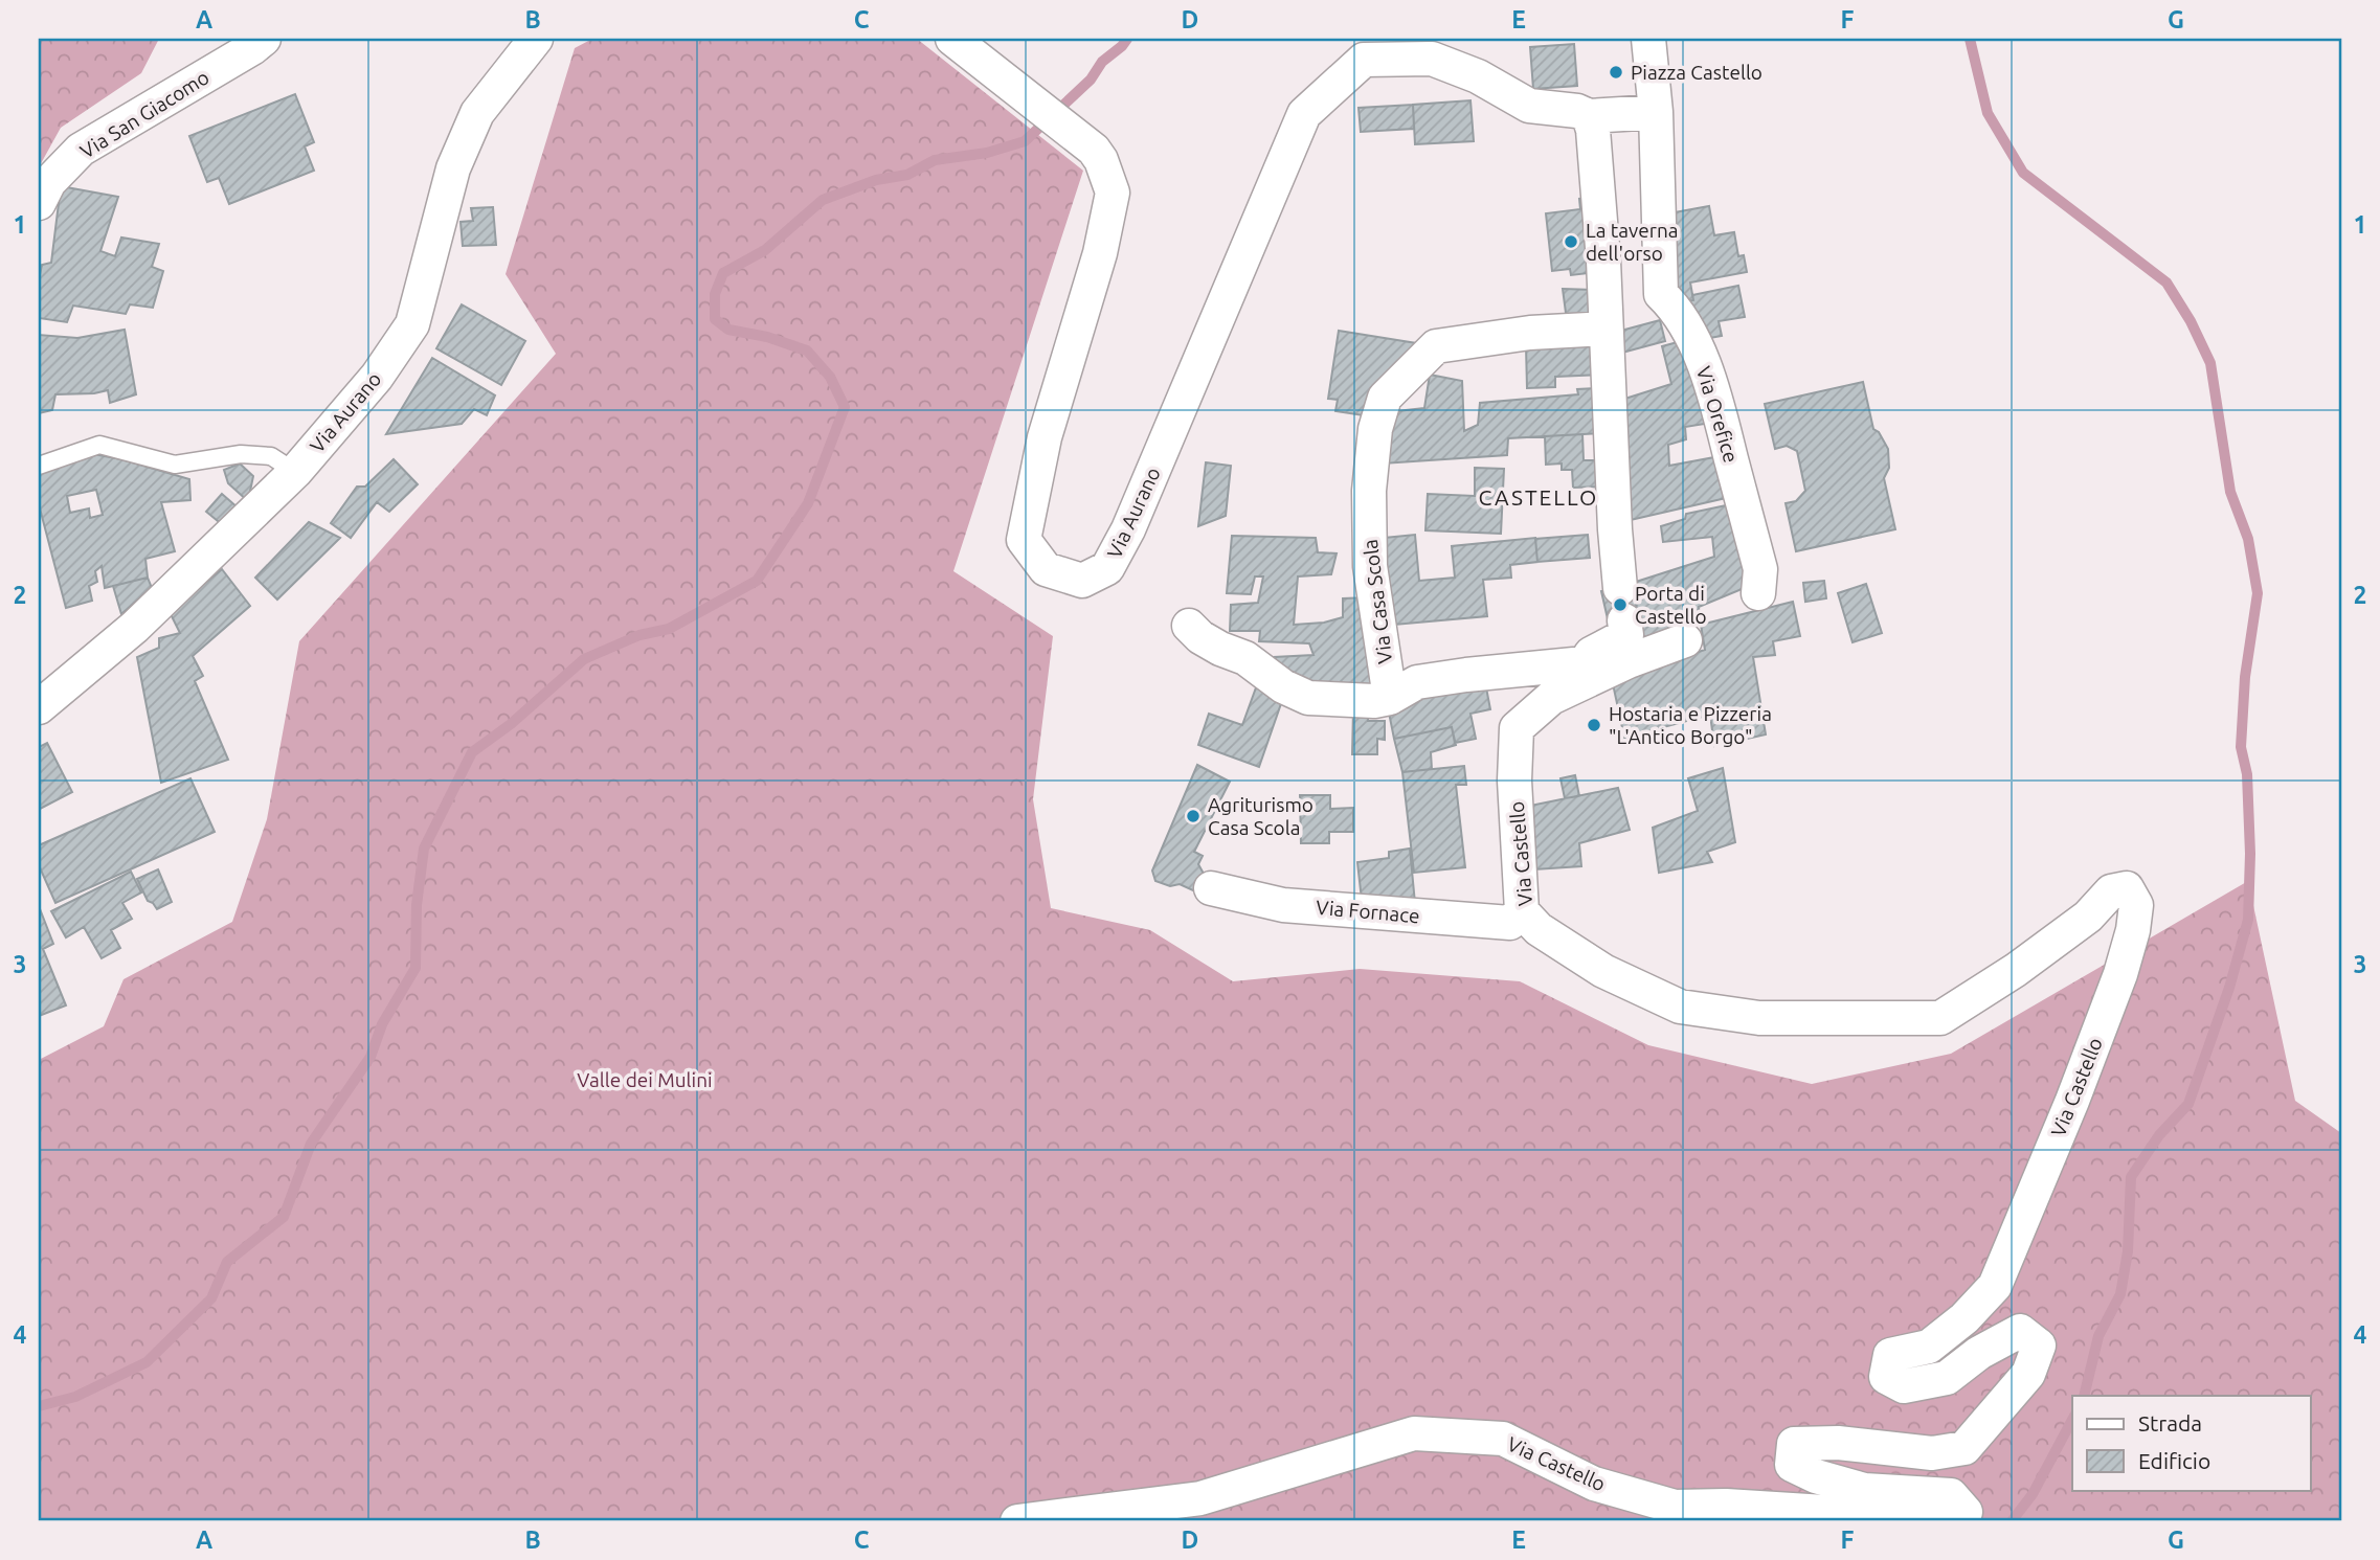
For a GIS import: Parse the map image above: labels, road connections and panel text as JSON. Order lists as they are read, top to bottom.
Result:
{
  "streets": {
    "street": [
      "Via San Giacomo",
      "Via Aurano",
      "Via Orefice",
      "Via Casa Scola",
      "Via Castello",
      "Via Fornace"
    ]
  },
  "crossings": [
    ["Via Castello", "Via Fornace"]
  ],
  "districts": ["CASTELLO"],
  "parks": ["Valle dei Mulini"],
  "places": [
    "Piazza Castello",
    "La taverna dell'orso",
    "Porta di Castello",
    "Hostaria e Pizzeria \"L'Antico Borgo\"",
    "Agriturismo Casa Scola"
  ],
  "legend": ["Strada", "Edificio"],
  "grid": {
    "columns": [
      "A",
      "B",
      "C",
      "D",
      "E",
      "F",
      "G"
    ],
    "rows": [
      "1",
      "2",
      "3",
      "4"
    ]
  }
}
